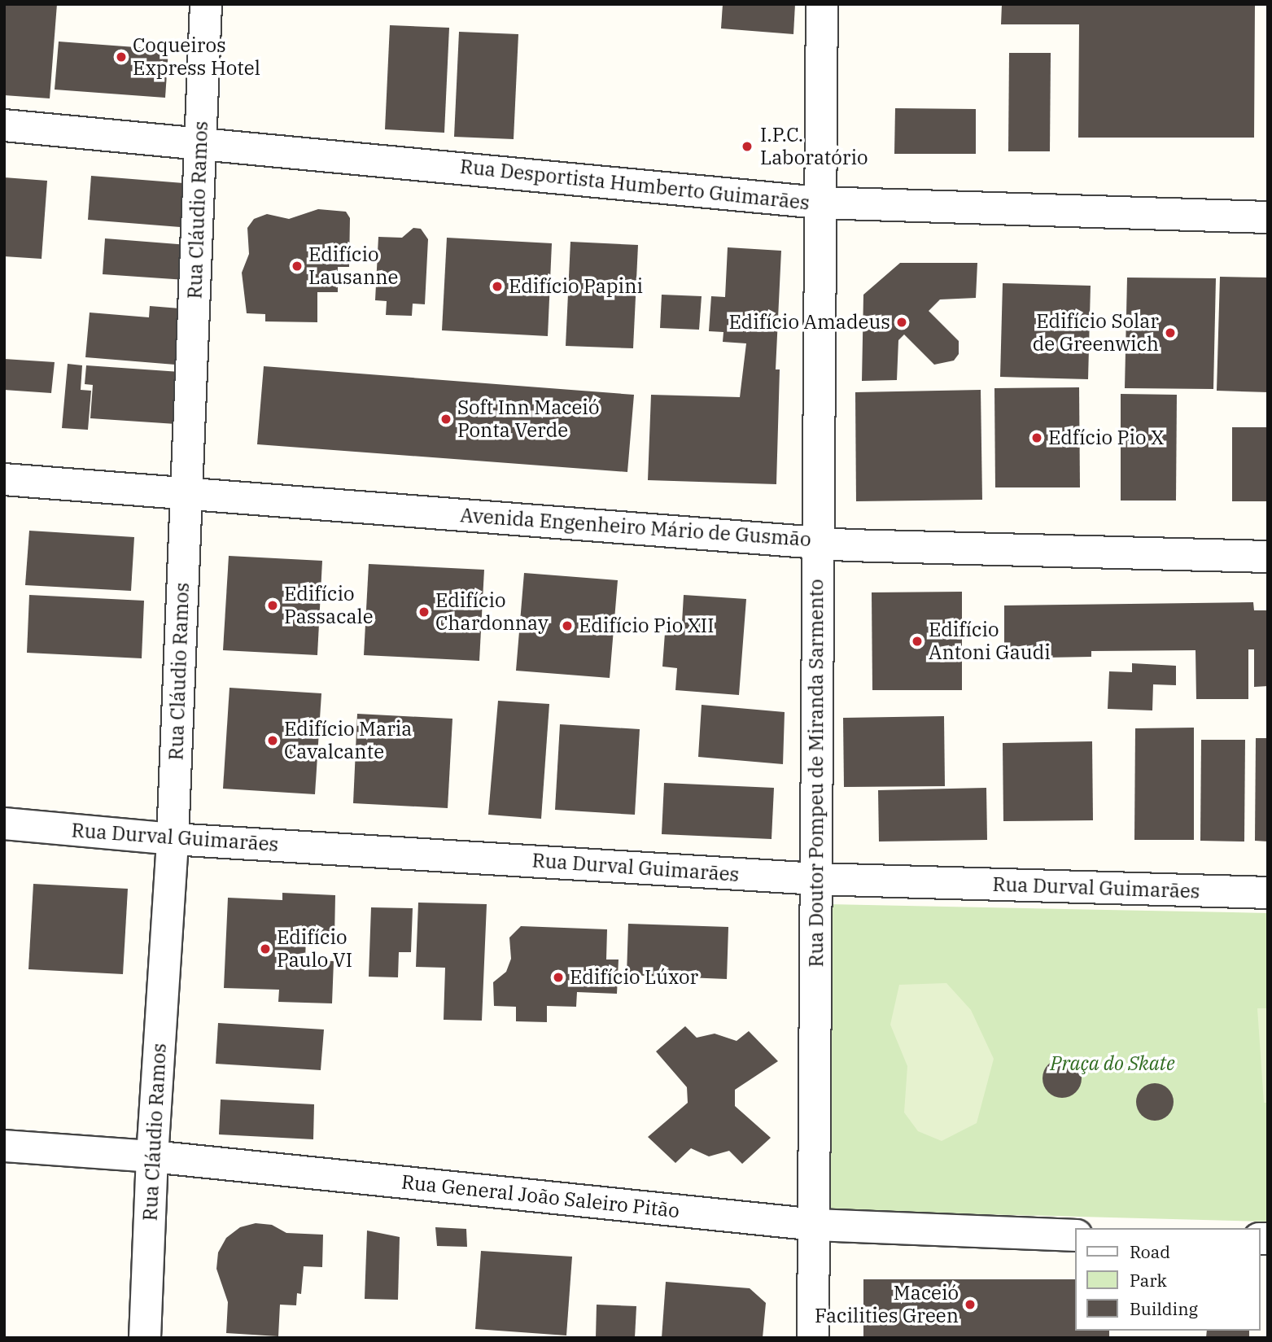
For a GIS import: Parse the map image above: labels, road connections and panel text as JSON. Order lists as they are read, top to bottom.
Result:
{
  "streets": {
    "street": [
      "Rua Desportista Humberto Guimarães",
      "Rua Cláudio Ramos",
      "Avenida Engenheiro Mário de Gusmão",
      "Rua Doutor Pompeu de Miranda Sarmento",
      "Rua Durval Guimarães",
      "Rua General João Saleiro Pitão"
    ]
  },
  "crossings": [
    ["Rua Desportista Humberto Guimarães", "Rua Cláudio Ramos"],
    ["Rua Desportista Humberto Guimarães", "Rua Doutor Pompeu de Miranda Sarmento"],
    ["Rua Cláudio Ramos", "Avenida Engenheiro Mário de Gusmão"],
    ["Rua Cláudio Ramos", "Rua Durval Guimarães"],
    ["Rua Cláudio Ramos", "Rua General João Saleiro Pitão"],
    ["Avenida Engenheiro Mário de Gusmão", "Rua Doutor Pompeu de Miranda Sarmento"],
    ["Rua Doutor Pompeu de Miranda Sarmento", "Rua Durval Guimarães"],
    ["Rua Doutor Pompeu de Miranda Sarmento", "Rua General João Saleiro Pitão"]
  ],
  "parks": ["Praça do Skate"],
  "places": [
    "Coqueiros Express Hotel",
    "I.P.C. Laboratório",
    "Edifício Lausanne",
    "Edifício Papini",
    "Edifício Amadeus",
    "Edifício Solar de Greenwich",
    "Soft Inn Maceió Ponta Verde",
    "Edfício Pio X",
    "Edifício Passacale",
    "Edifício Chardonnay",
    "Edifício Pio XII",
    "Edifício Antoni Gaudi",
    "Edifício Maria Cavalcante",
    "Edifício Paulo VI",
    "Edifício Lúxor",
    "Maceió Facilities Green"
  ],
  "legend": ["Road", "Park", "Building"]
}
